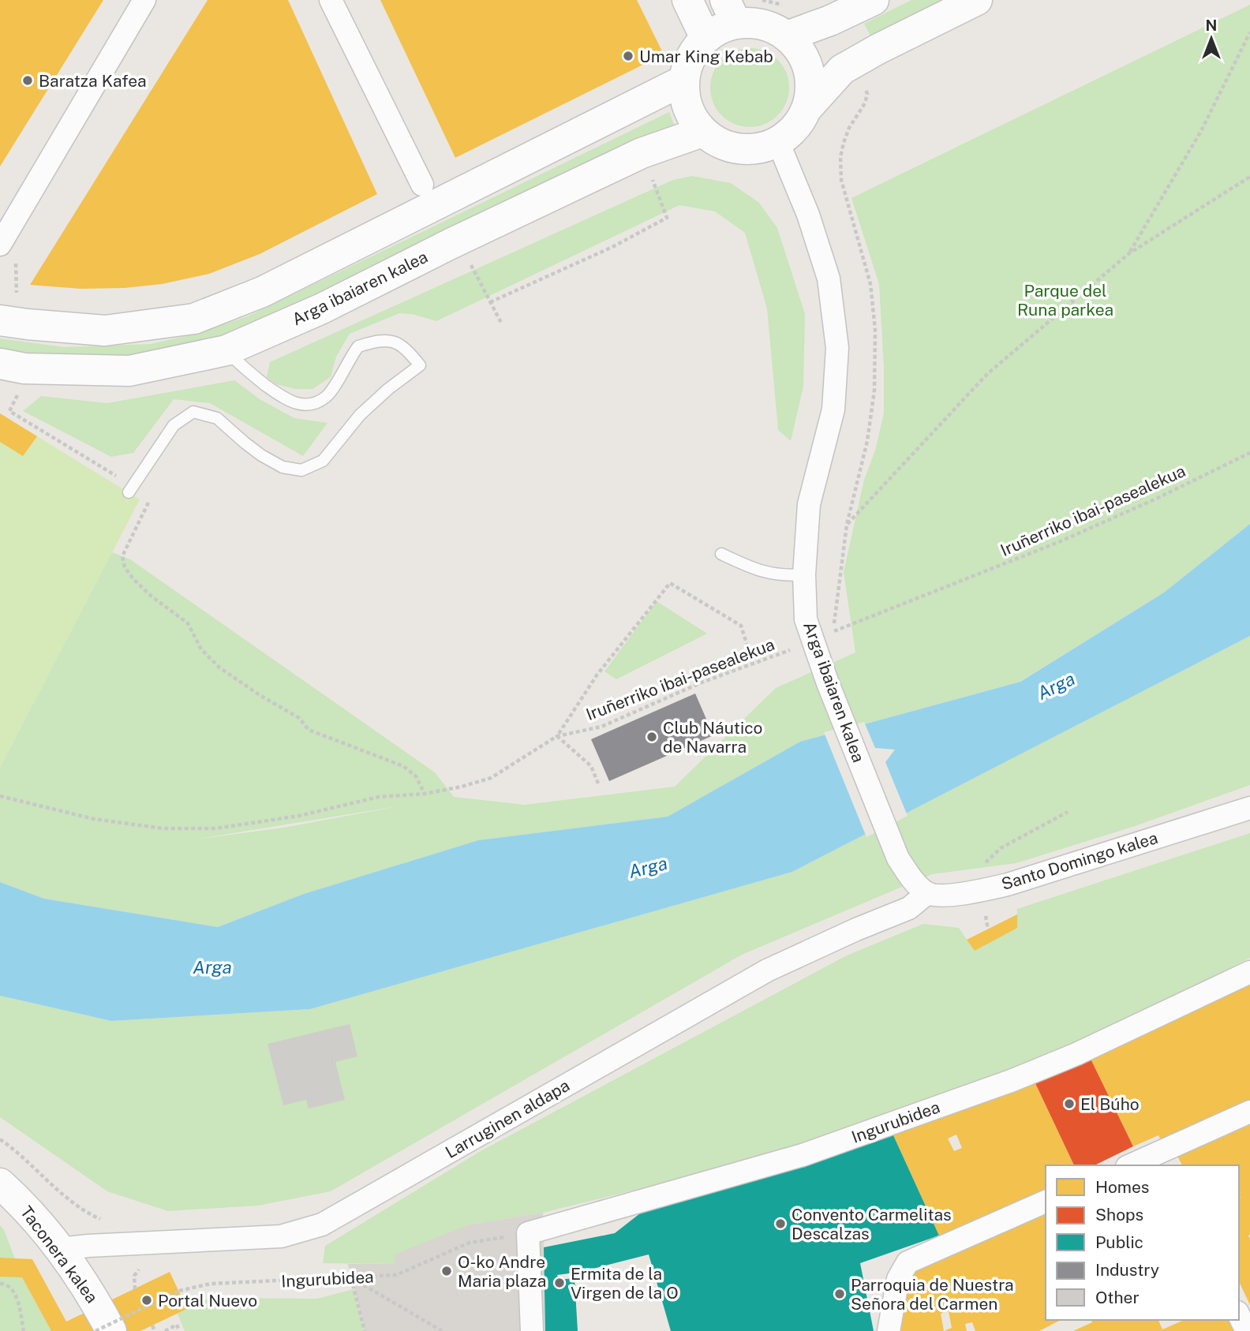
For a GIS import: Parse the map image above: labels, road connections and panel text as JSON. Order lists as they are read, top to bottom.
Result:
{
  "streets": {
    "street": [
      "Arga ibaiaren kalea",
      "Santo Domingo kalea",
      "Larruginen aldapa",
      "Ingurubidea",
      "Taconera kalea"
    ],
    "path": ["Iruñerriko ibai-pasealekua"]
  },
  "crossings": [
    ["Arga ibaiaren kalea", "Iruñerriko ibai-pasealekua"],
    ["Arga ibaiaren kalea", "Santo Domingo kalea"],
    ["Arga ibaiaren kalea", "Larruginen aldapa"],
    ["Santo Domingo kalea", "Larruginen aldapa"],
    ["Larruginen aldapa", "Taconera kalea"]
  ],
  "water": ["Arga"],
  "parks": ["Parque del Runa parkea"],
  "places": [
    "Umar King Kebab",
    "Baratza Kafea",
    "Club Náutico de Navarra",
    "El Búho",
    "Convento Carmelitas Descalzas",
    "O-ko Andre Maria plaza",
    "Ermita de la Virgen de la O",
    "Parroquia de Nuestra Señora del Carmen",
    "Portal Nuevo"
  ],
  "legend": [
    "Homes",
    "Shops",
    "Public",
    "Industry",
    "Other"
  ],
  "north": "top"
}
